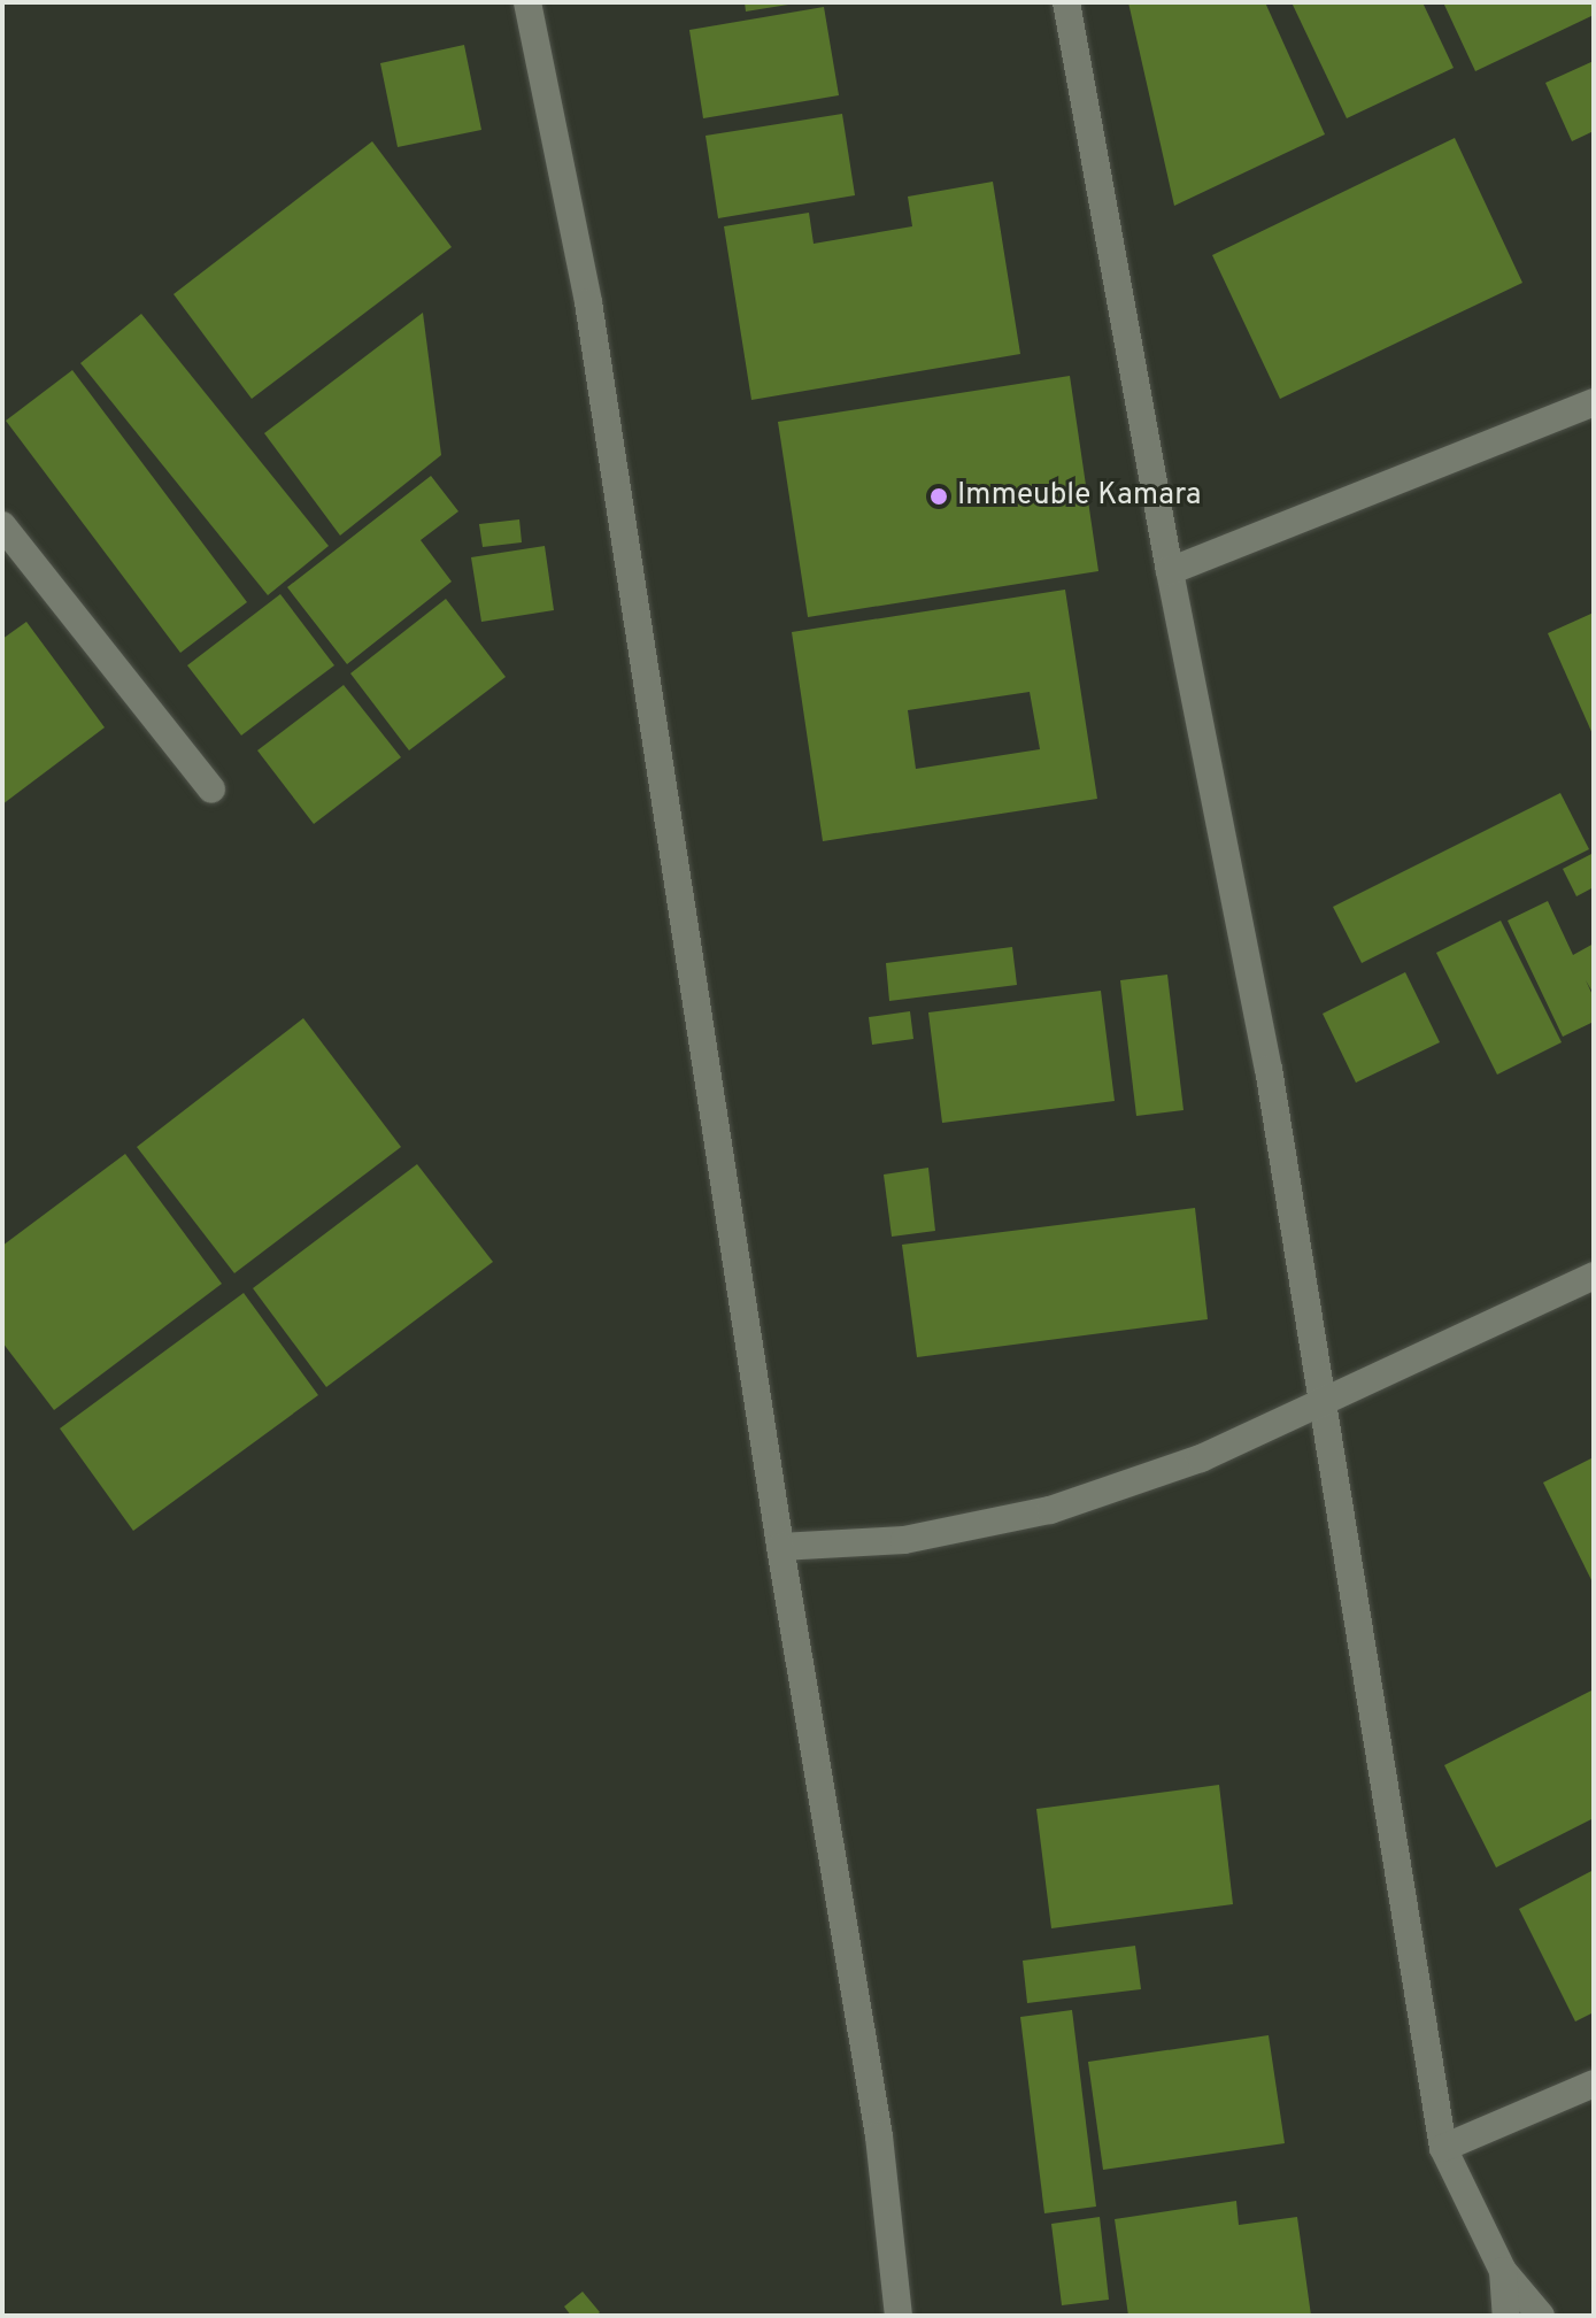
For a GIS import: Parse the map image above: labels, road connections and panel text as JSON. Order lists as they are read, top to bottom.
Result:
{
  "places": ["Immeuble Kamara"]
}
